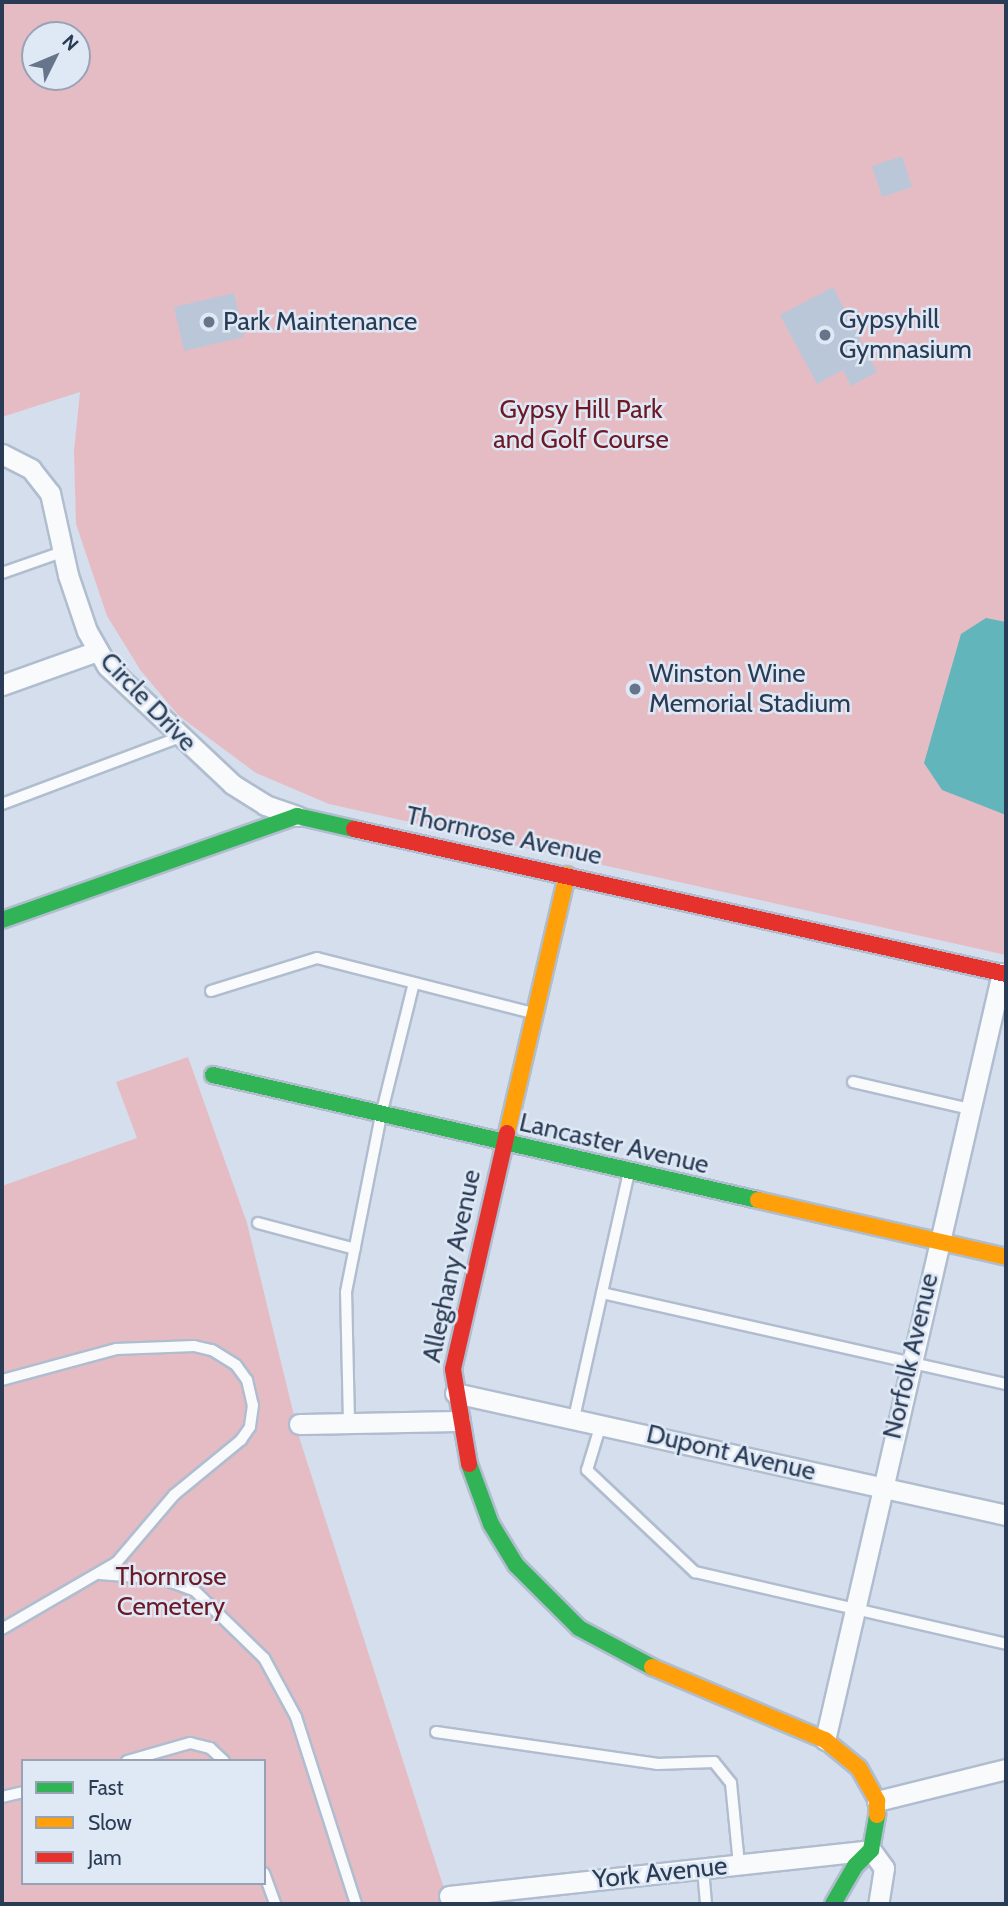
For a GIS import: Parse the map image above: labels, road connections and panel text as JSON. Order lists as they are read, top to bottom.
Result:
{
  "streets": {
    "street": [
      "Circle Drive",
      "Thornrose Avenue",
      "Lancaster Avenue",
      "Alleghany Avenue",
      "Norfolk Avenue",
      "Dupont Avenue",
      "York Avenue"
    ]
  },
  "crossings": [
    ["Circle Drive", "Thornrose Avenue"],
    ["Thornrose Avenue", "Alleghany Avenue"],
    ["Thornrose Avenue", "Norfolk Avenue"],
    ["Lancaster Avenue", "Alleghany Avenue"],
    ["Lancaster Avenue", "Norfolk Avenue"],
    ["Alleghany Avenue", "Norfolk Avenue"],
    ["Alleghany Avenue", "Dupont Avenue"],
    ["Norfolk Avenue", "Dupont Avenue"]
  ],
  "parks": ["Gypsy Hill Park and Golf Course", "Thornrose Cemetery"],
  "places": ["Park Maintenance", "Gypsyhill Gymnasium", "Winston Wine Memorial Stadium"],
  "legend": ["Fast", "Slow", "Jam"],
  "north": "top right"
}
